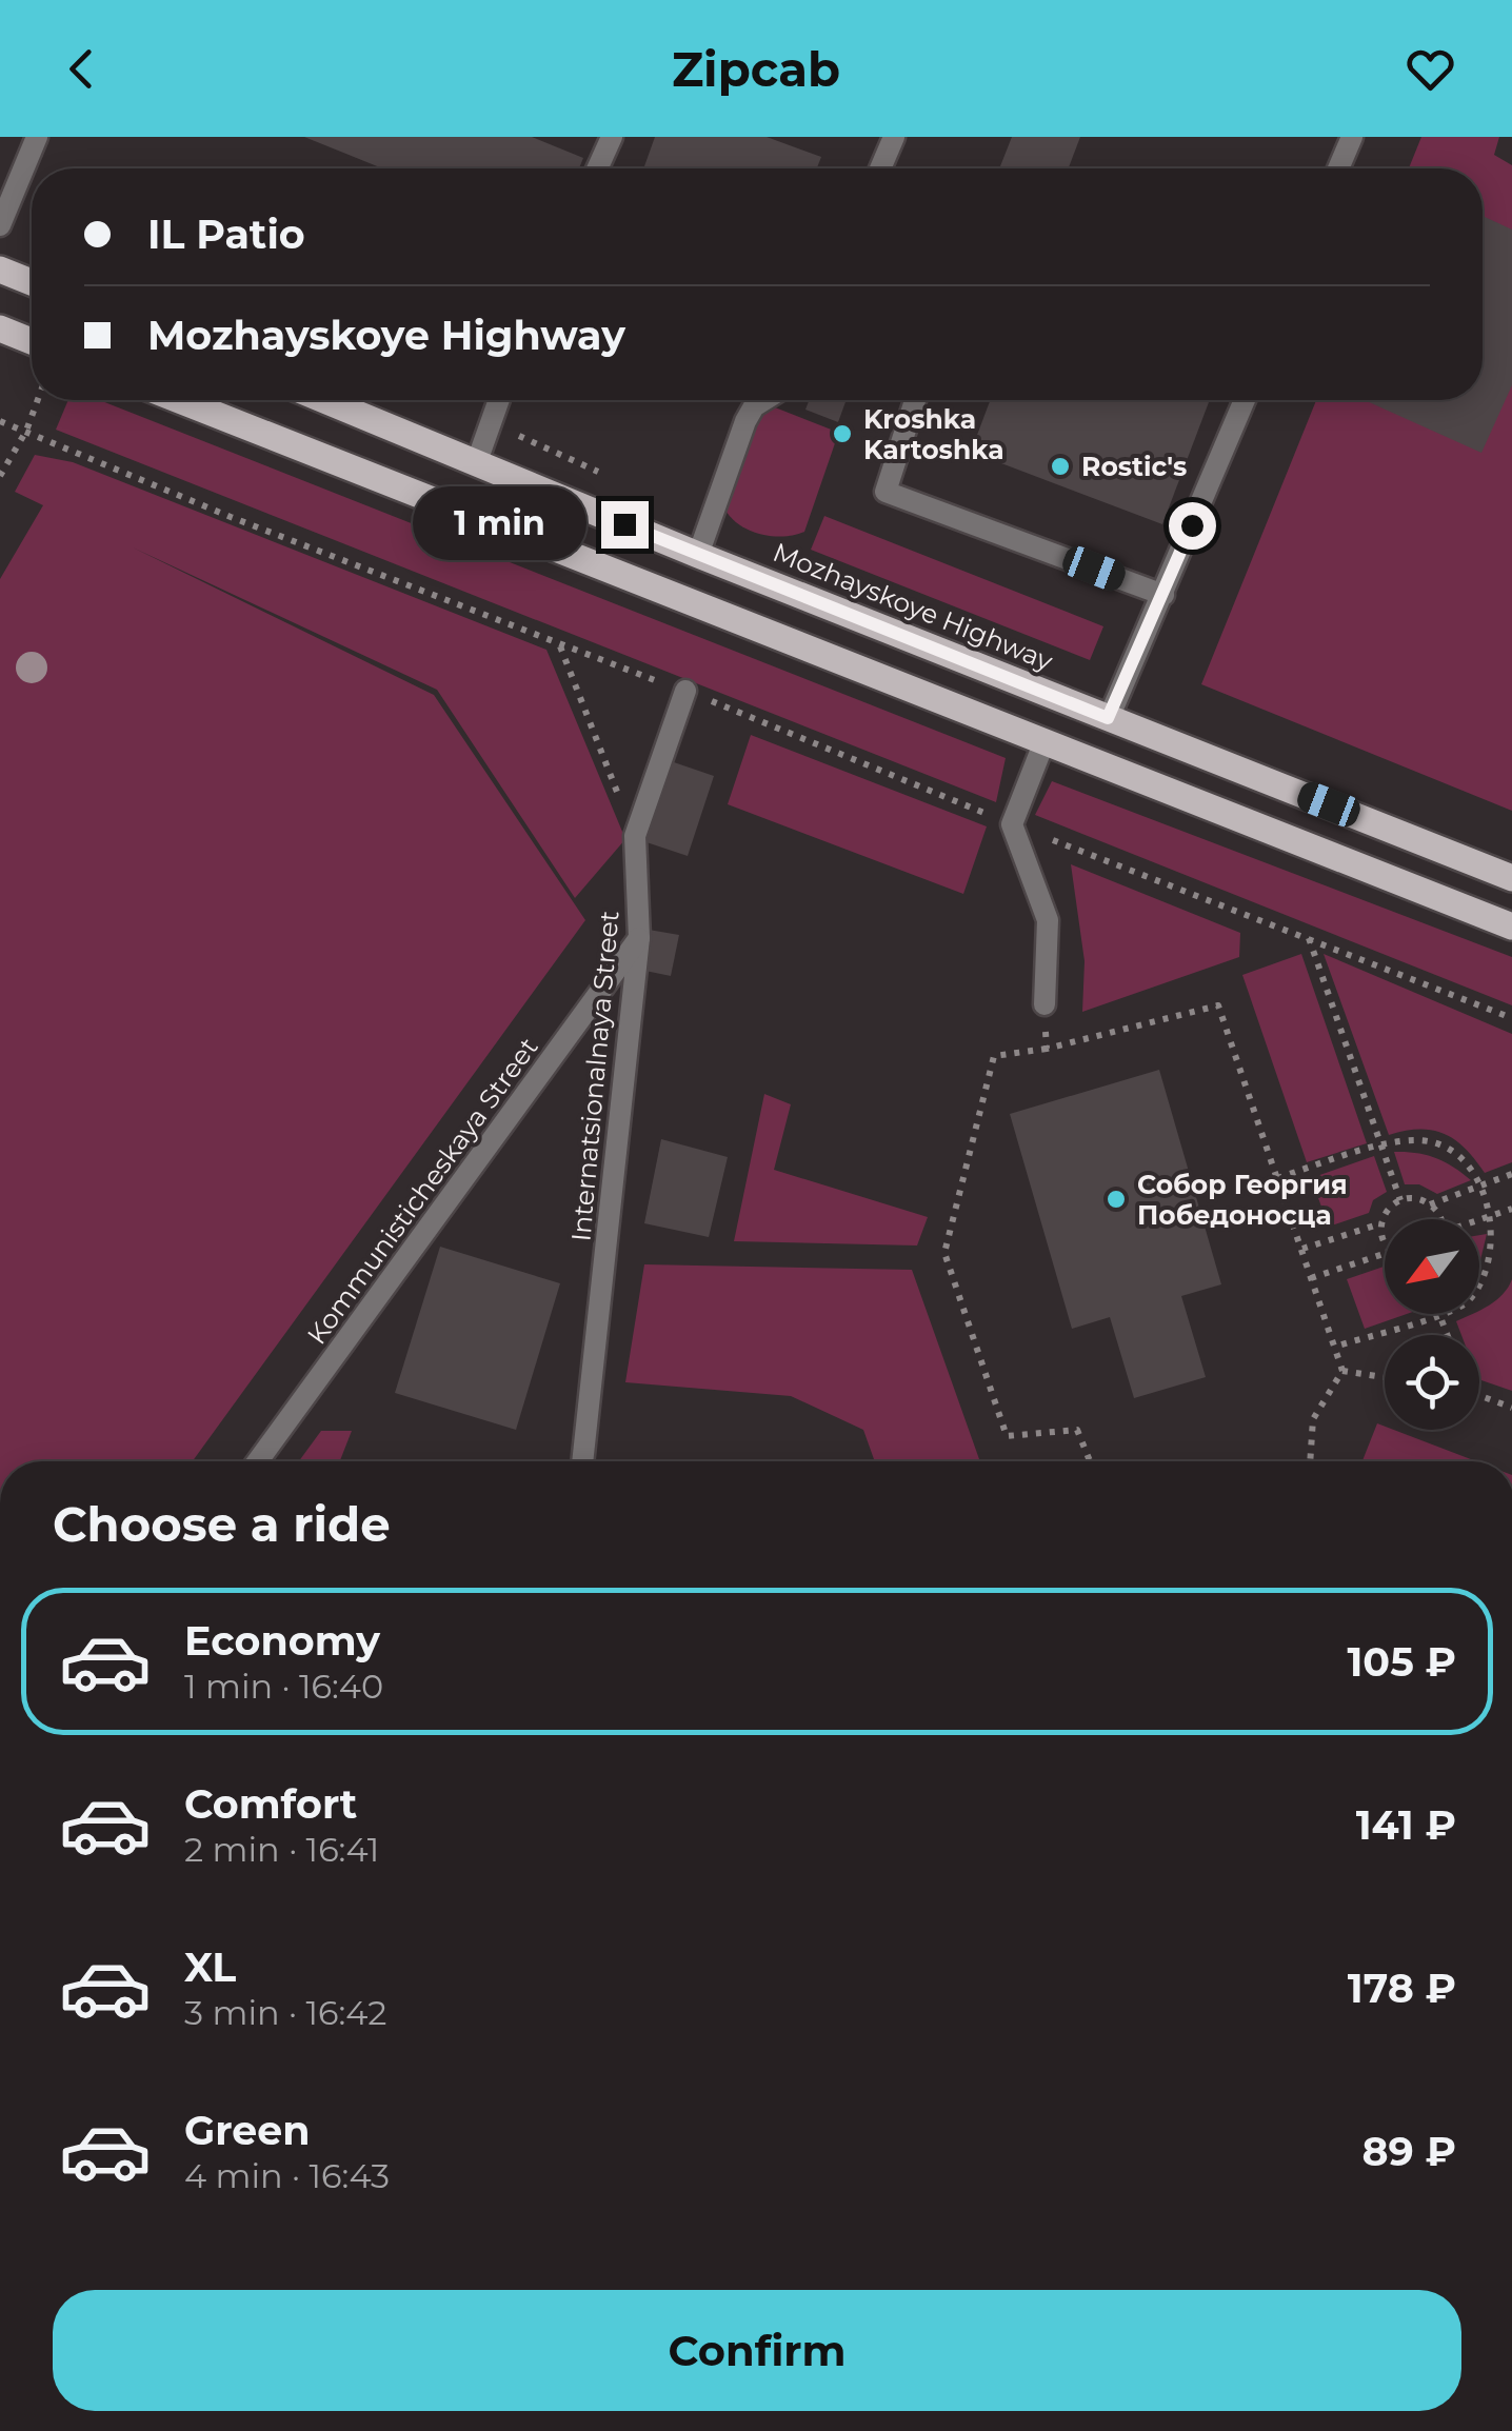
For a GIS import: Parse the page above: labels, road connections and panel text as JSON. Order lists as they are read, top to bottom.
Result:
{
  "streets": {
    "main road": ["Mozhayskoye Highway"],
    "street": ["Internatsionalnaya Street", "Kommunisticheskaya Street"]
  },
  "crossings": [
    ["Internatsionalnaya Street", "Kommunisticheskaya Street"]
  ],
  "places": ["Kroshka Kartoshka", "Rostic's", "Собор Георгия Победоносца"],
  "north": "bottom left",
  "page": {
    "header": "Zipcab",
    "banner": ["IL Patio", "Mozhayskoye Highway"],
    "bubble": "1 min",
    "heading": "Choose a ride",
    "list": [
      {
        "name": "Economy",
        "note": "1 min · 16:40",
        "value": "105 ₽"
      },
      {
        "name": "Comfort",
        "note": "2 min · 16:41",
        "value": "141 ₽"
      },
      {
        "name": "XL",
        "note": "3 min · 16:42",
        "value": "178 ₽"
      },
      {
        "name": "Green",
        "note": "4 min · 16:43",
        "value": "89 ₽"
      }
    ],
    "buttons": "Confirm"
  }
}
